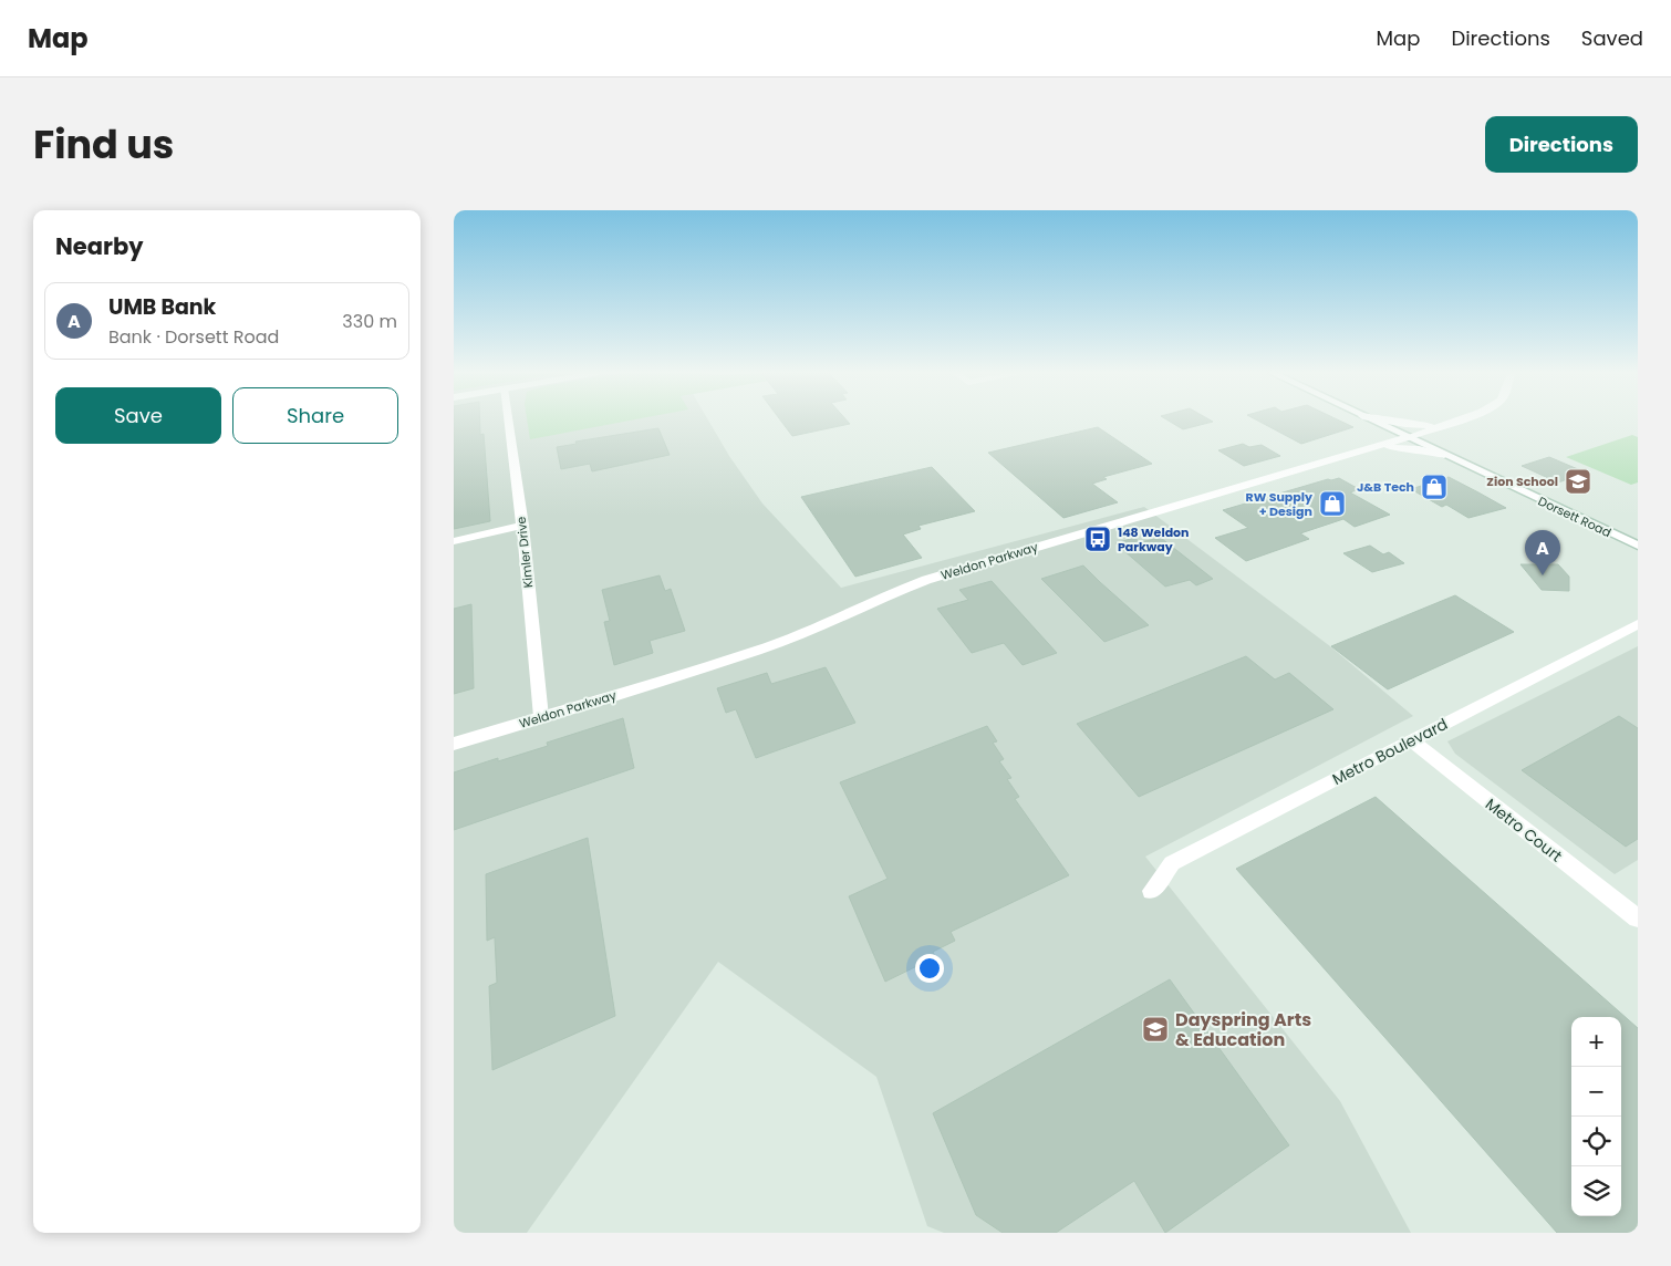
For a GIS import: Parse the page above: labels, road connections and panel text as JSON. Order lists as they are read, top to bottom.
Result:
{
  "streets": {
    "street": [
      "Dorsett Road",
      "Kimler Drive",
      "Weldon Parkway",
      "Metro Boulevard",
      "Metro Court"
    ]
  },
  "crossings": [
    ["Dorsett Road", "Weldon Parkway"],
    ["Kimler Drive", "Weldon Parkway"],
    ["Metro Boulevard", "Metro Court"]
  ],
  "places": {
    "school or university": ["Zion School", "Dayspring Arts & Education"],
    "shop": ["J&B Tech", "RW Supply + Design"],
    "bus stop": ["148 Weldon Parkway"]
  },
  "page": {
    "header": "Map",
    "nav": ["Map", "Directions", "Saved"],
    "title": "Find us",
    "buttons": [
      "Directions",
      ["Save", "Share"]
    ],
    "heading": "Nearby",
    "list": [
      {
        "mark": "A",
        "name": "UMB Bank",
        "note": "Bank · Dorsett Road",
        "value": "330 m"
      }
    ],
    "pins": "A",
    "map_buttons": ["+", "−"]
  }
}
